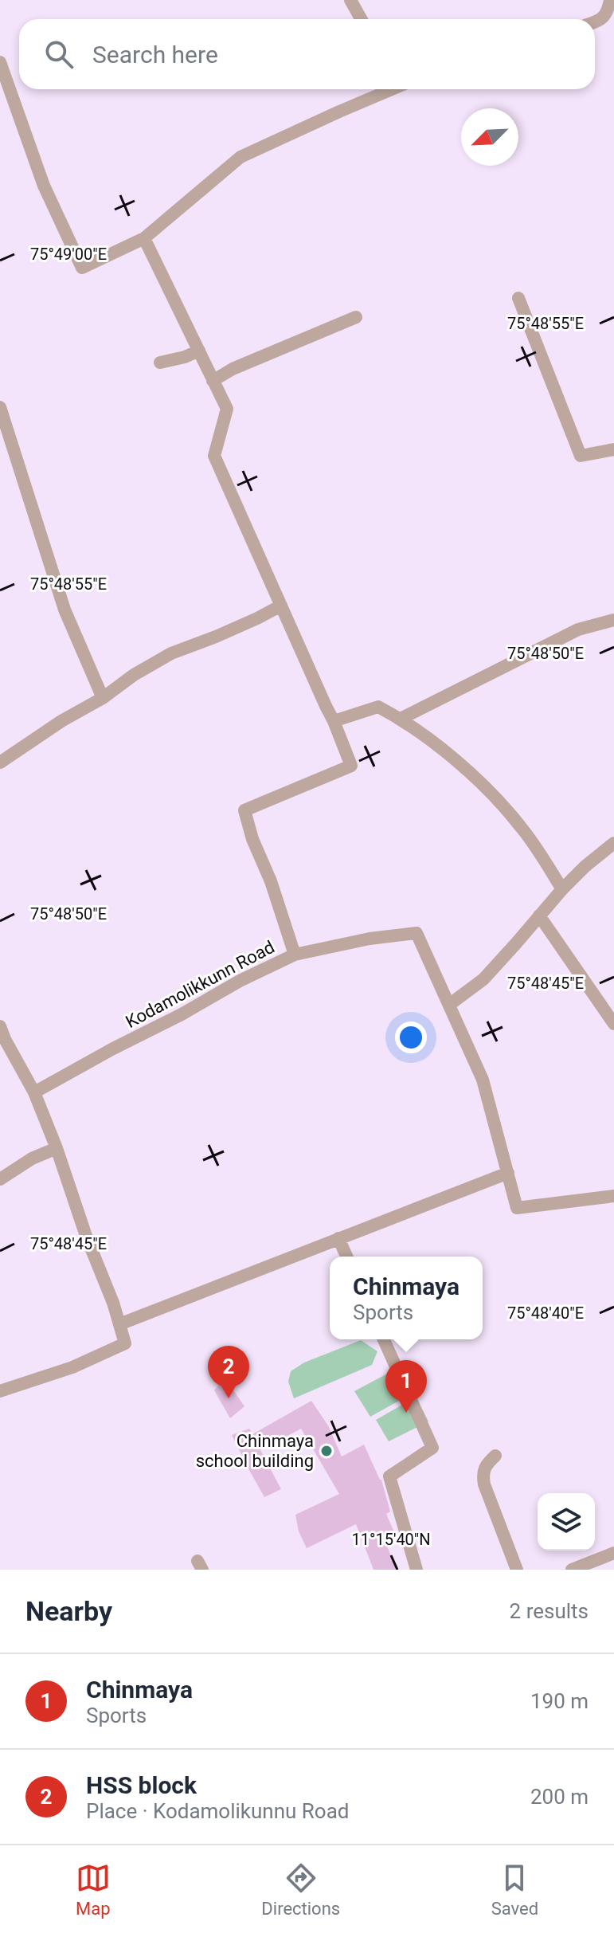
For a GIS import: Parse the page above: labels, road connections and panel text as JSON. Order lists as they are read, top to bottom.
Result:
{
  "streets": {
    "street": ["Kodamolikkunn Road"]
  },
  "places": ["Chinmaya school building"],
  "north": "bottom left",
  "page": {
    "search": "Search here",
    "popup": ["Chinmaya", "Sports"],
    "pins": ["2", "1"],
    "heading": ["Nearby", "2 results"],
    "list": [
      {
        "mark": "1",
        "name": "Chinmaya",
        "note": "Sports",
        "value": "190 m"
      },
      {
        "mark": "2",
        "name": "HSS block",
        "note": "Place · Kodamolikunnu Road",
        "value": "200 m"
      }
    ],
    "nav": ["Map", "Directions", "Saved"]
  },
  "coordinates": [
    "75°49'00\"E",
    "75°48'55\"E",
    "75°48'50\"E",
    "75°48'45\"E",
    "75°48'40\"E",
    "11°15'40\"N"
  ]
}
